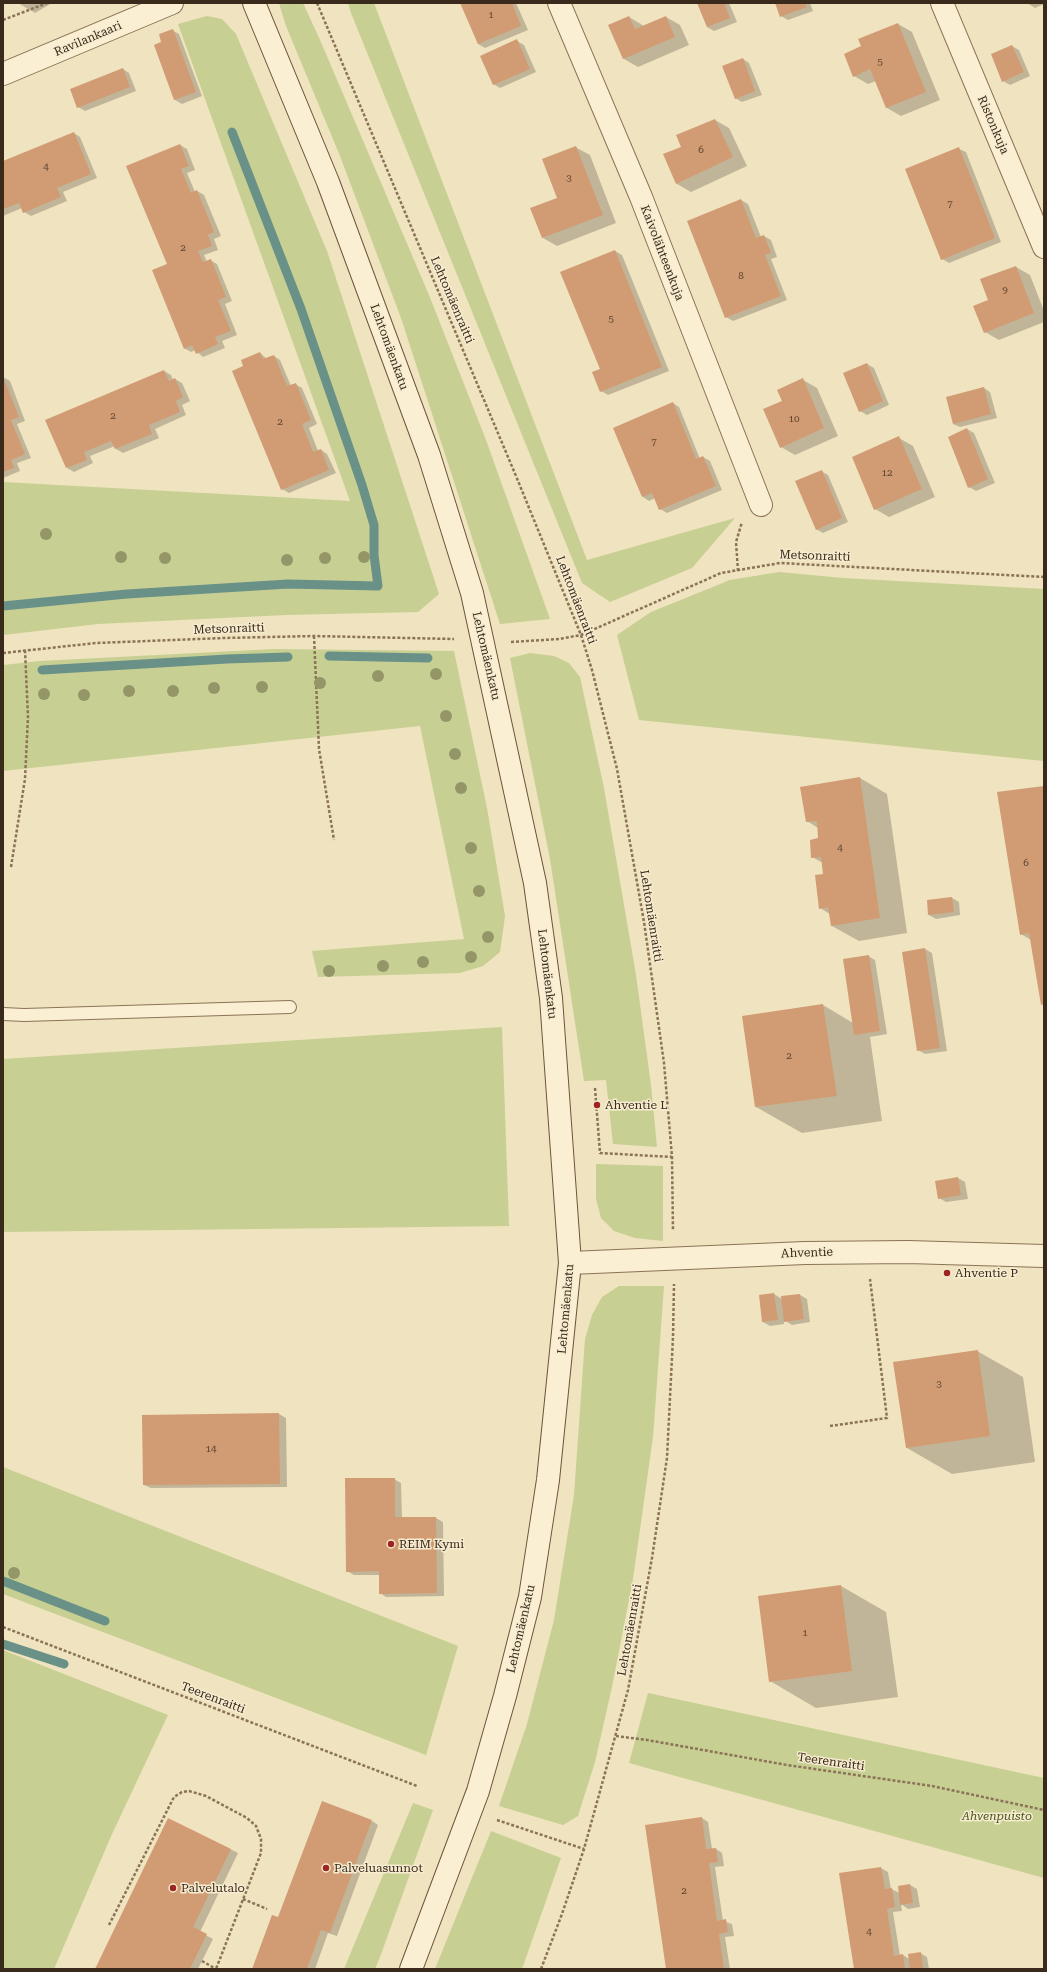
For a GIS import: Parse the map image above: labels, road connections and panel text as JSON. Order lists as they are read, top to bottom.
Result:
{
  "streets": {
    "street": [
      "Ravilankaari",
      "Ristonkuja",
      "Kaivolähteenkuja",
      "Lehtomäenkatu",
      "Ahventie"
    ],
    "path": ["Lehtomäenraitti", "Metsonraitti", "Teerenraitti"]
  },
  "crossings": [
    ["Lehtomäenraitti", "Metsonraitti"],
    ["Lehtomäenraitti", "Teerenraitti"],
    ["Lehtomäenkatu", "Ahventie"]
  ],
  "parks": ["Ahvenpuisto"],
  "places": [
    "Ahventie L",
    "Ahventie P",
    "REIM Kymi",
    "Palveluasunnot",
    "Palvelutalo"
  ],
  "house_numbers": [
    "1",
    "5",
    "6",
    "4",
    "3",
    "7",
    "2",
    "8",
    "9",
    "5",
    "2",
    "10",
    "2",
    "7",
    "12",
    "4",
    "6",
    "2",
    "3",
    "14",
    "1",
    "2",
    "4"
  ]
}
